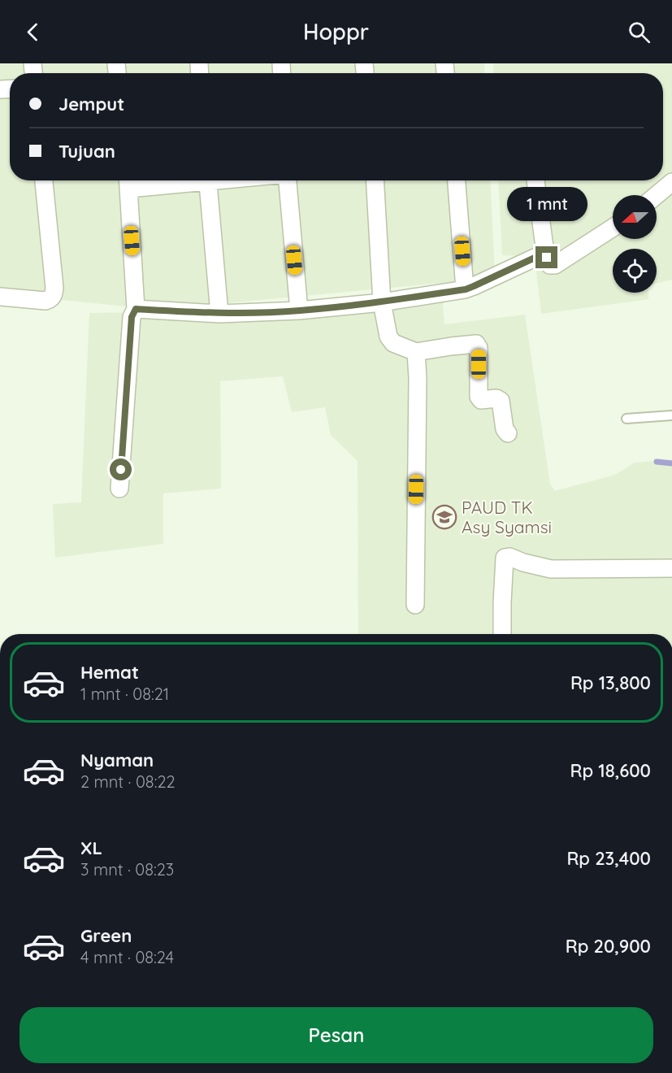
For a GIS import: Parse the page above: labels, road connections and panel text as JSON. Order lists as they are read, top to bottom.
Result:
{
  "places": {
    "school or university": ["PAUD TK Asy Syamsi"]
  },
  "north": "left",
  "page": {
    "header": "Hoppr",
    "banner": ["Jemput", "Tujuan"],
    "bubble": "1 mnt",
    "list": [
      {
        "name": "Hemat",
        "note": "1 mnt · 08:21",
        "value": "Rp 13,800"
      },
      {
        "name": "Nyaman",
        "note": "2 mnt · 08:22",
        "value": "Rp 18,600"
      },
      {
        "name": "XL",
        "note": "3 mnt · 08:23",
        "value": "Rp 23,400"
      },
      {
        "name": "Green",
        "note": "4 mnt · 08:24",
        "value": "Rp 20,900"
      }
    ],
    "buttons": "Pesan"
  }
}
